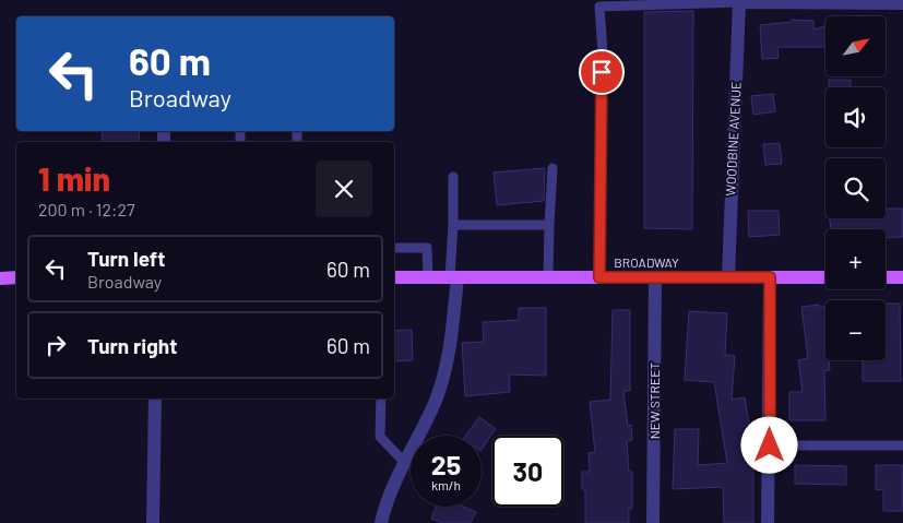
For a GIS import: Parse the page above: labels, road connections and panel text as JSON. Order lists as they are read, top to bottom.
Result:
{
  "streets": {
    "main road": ["BROADWAY"],
    "street": ["WOODBINE AVENUE", "NEW STREET"]
  },
  "crossings": [
    ["WOODBINE AVENUE", "BROADWAY"],
    ["BROADWAY", "NEW STREET"]
  ],
  "north": "top right",
  "page": {
    "map_buttons": ["+", "−"],
    "turn": ["60 m", "Broadway"],
    "heading": ["1 min", "200 m · 12:27"],
    "list": [
      {
        "name": "Turn left",
        "note": "Broadway",
        "value": "60 m"
      },
      {
        "name": "Turn right",
        "value": "60 m"
      }
    ],
    "speed": "25 km/h",
    "limit": "30"
  }
}
